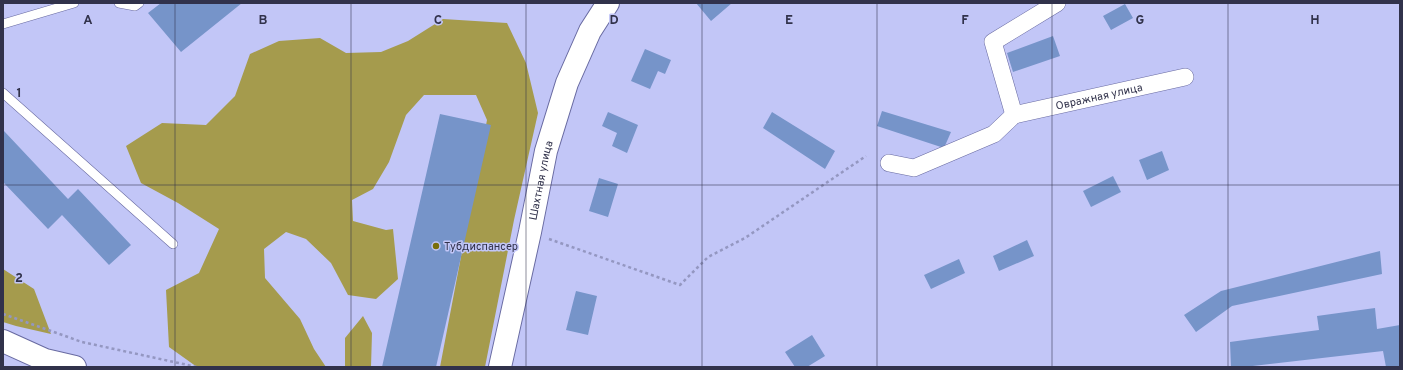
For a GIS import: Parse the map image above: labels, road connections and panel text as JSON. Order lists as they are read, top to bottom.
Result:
{
  "streets": {
    "main road": ["Шахтная улица"],
    "street": ["Овражная улица"]
  },
  "places": ["Тубдиспансер"],
  "grid": {
    "columns": [
      "A",
      "B",
      "C",
      "D",
      "E",
      "F",
      "G",
      "H"
    ],
    "rows": ["1", "2"]
  }
}
